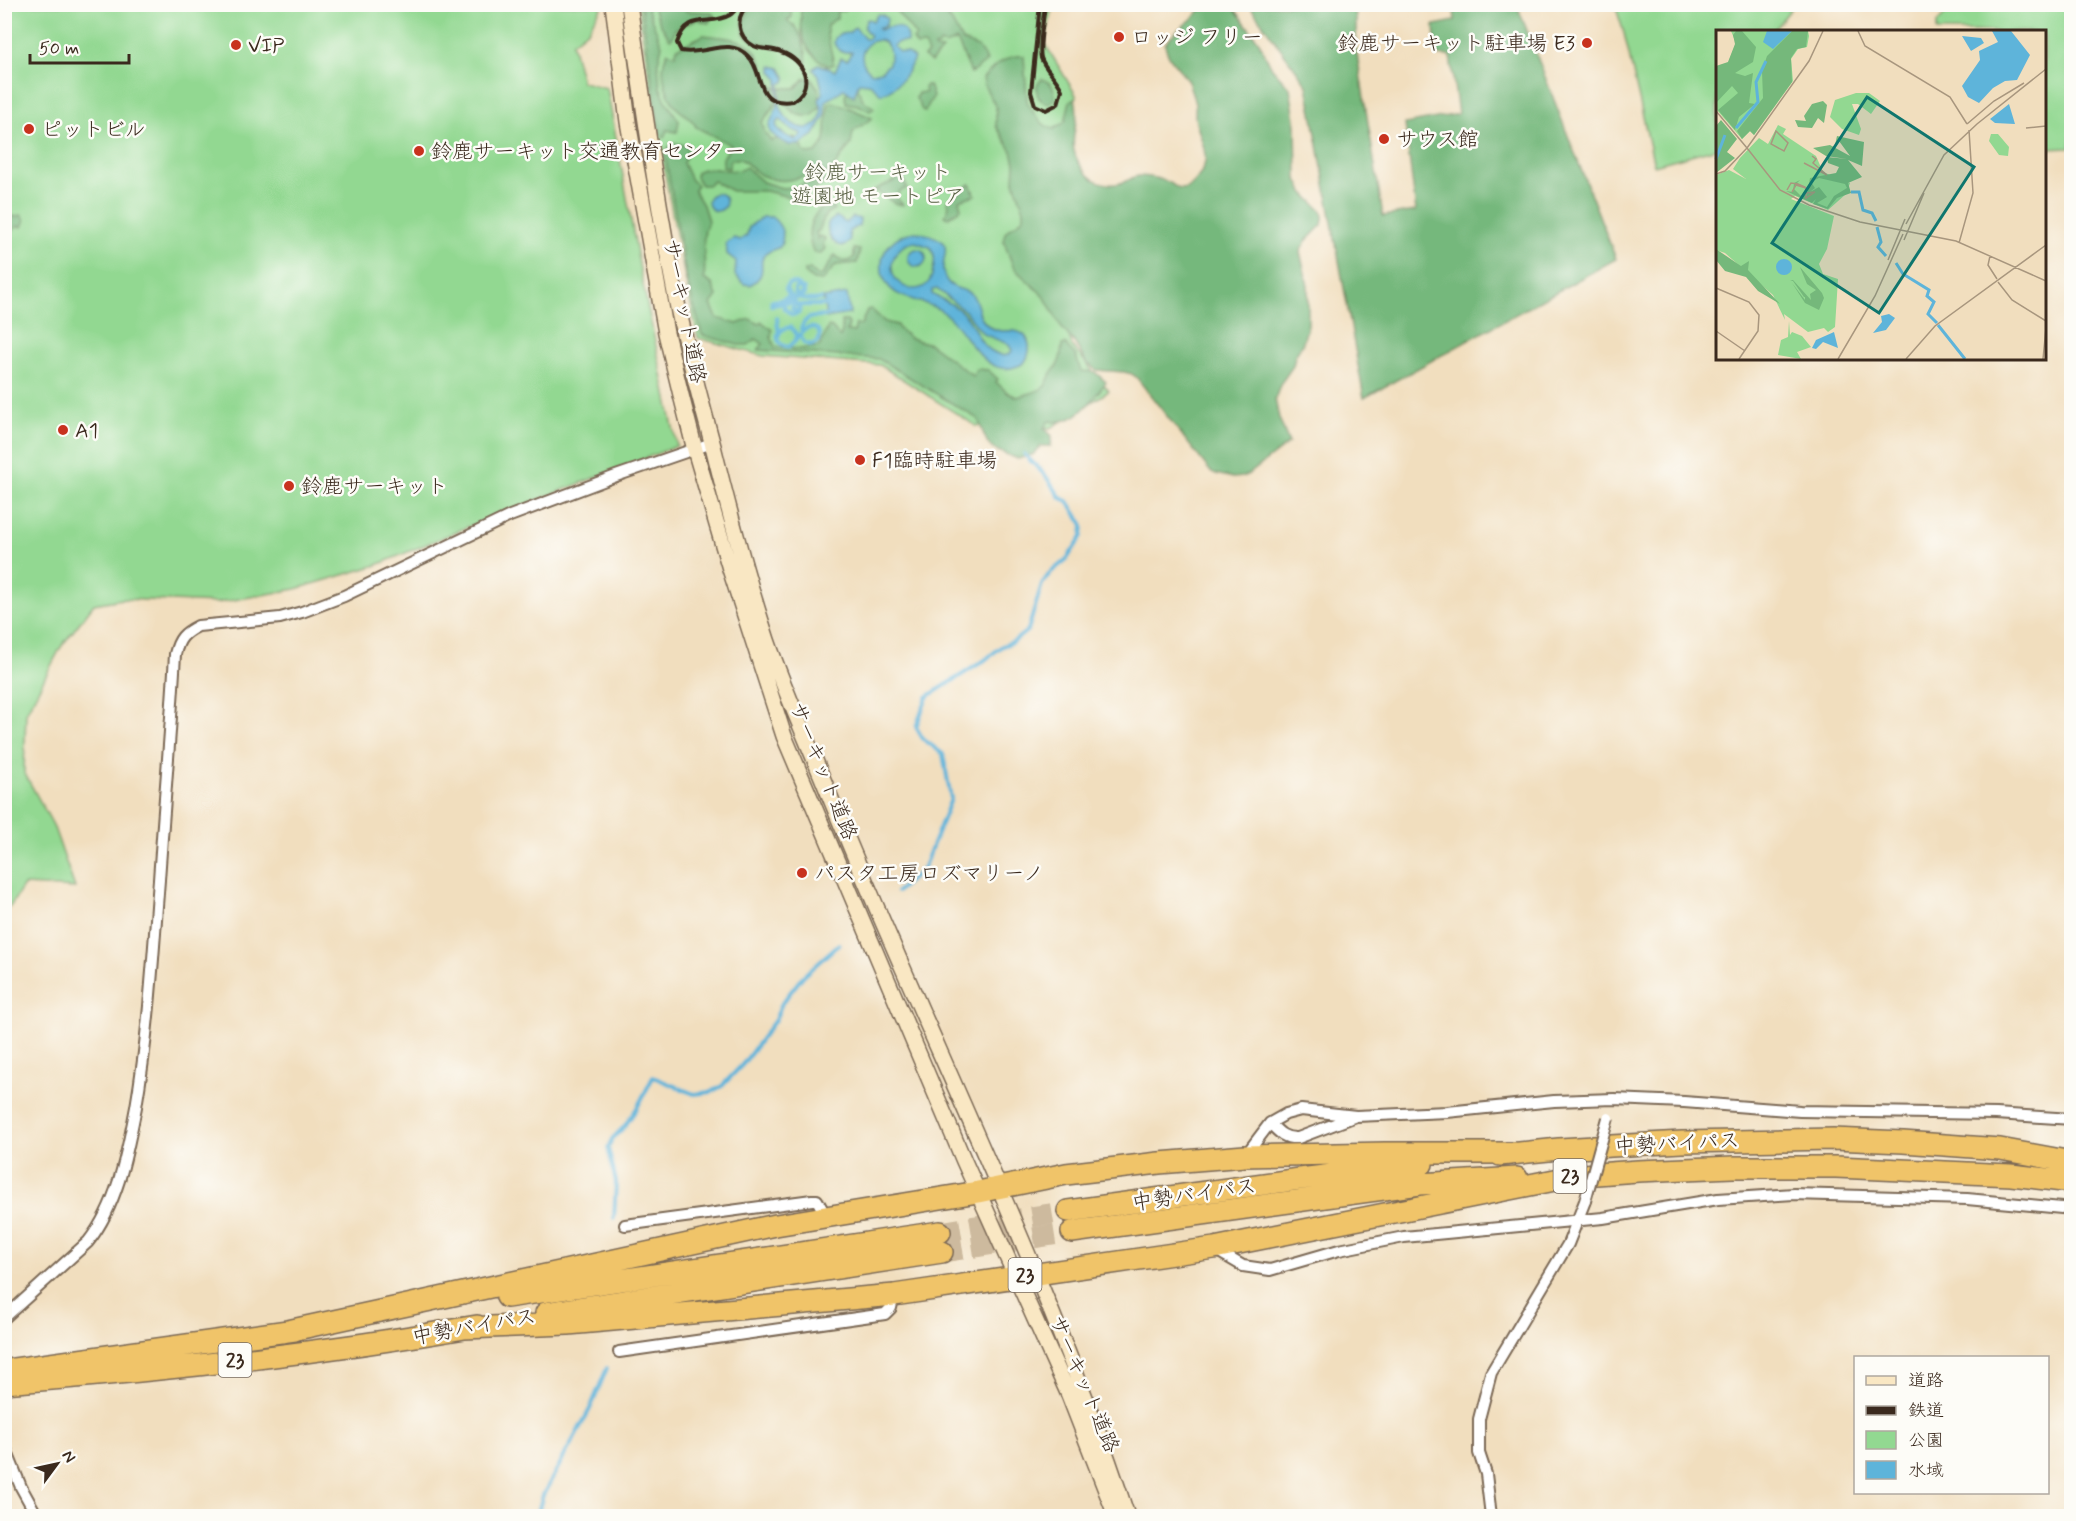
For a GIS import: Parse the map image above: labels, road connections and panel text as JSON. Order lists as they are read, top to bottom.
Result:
{
  "streets": {
    "highway": ["中勢バイパス", "23"],
    "street": ["サーキット道路"]
  },
  "crossings": [
    ["サーキット道路", "23"],
    ["中勢バイパス", "23"]
  ],
  "parks": ["鈴鹿サーキット 遊園地 モートピア"],
  "places": [
    "ロッジ フリー",
    "鈴鹿サーキット駐車場 E3",
    "VIP",
    "ピットビル",
    "サウス館",
    "鈴鹿サーキット交通教育センター",
    "A1",
    "F1臨時駐車場",
    "鈴鹿サーキット",
    "パスタ工房ロズマリーノ"
  ],
  "legend": [
    "道路",
    "鉄道",
    "公園",
    "水域"
  ],
  "scale_bar": "50 m",
  "north": "top right"
}
